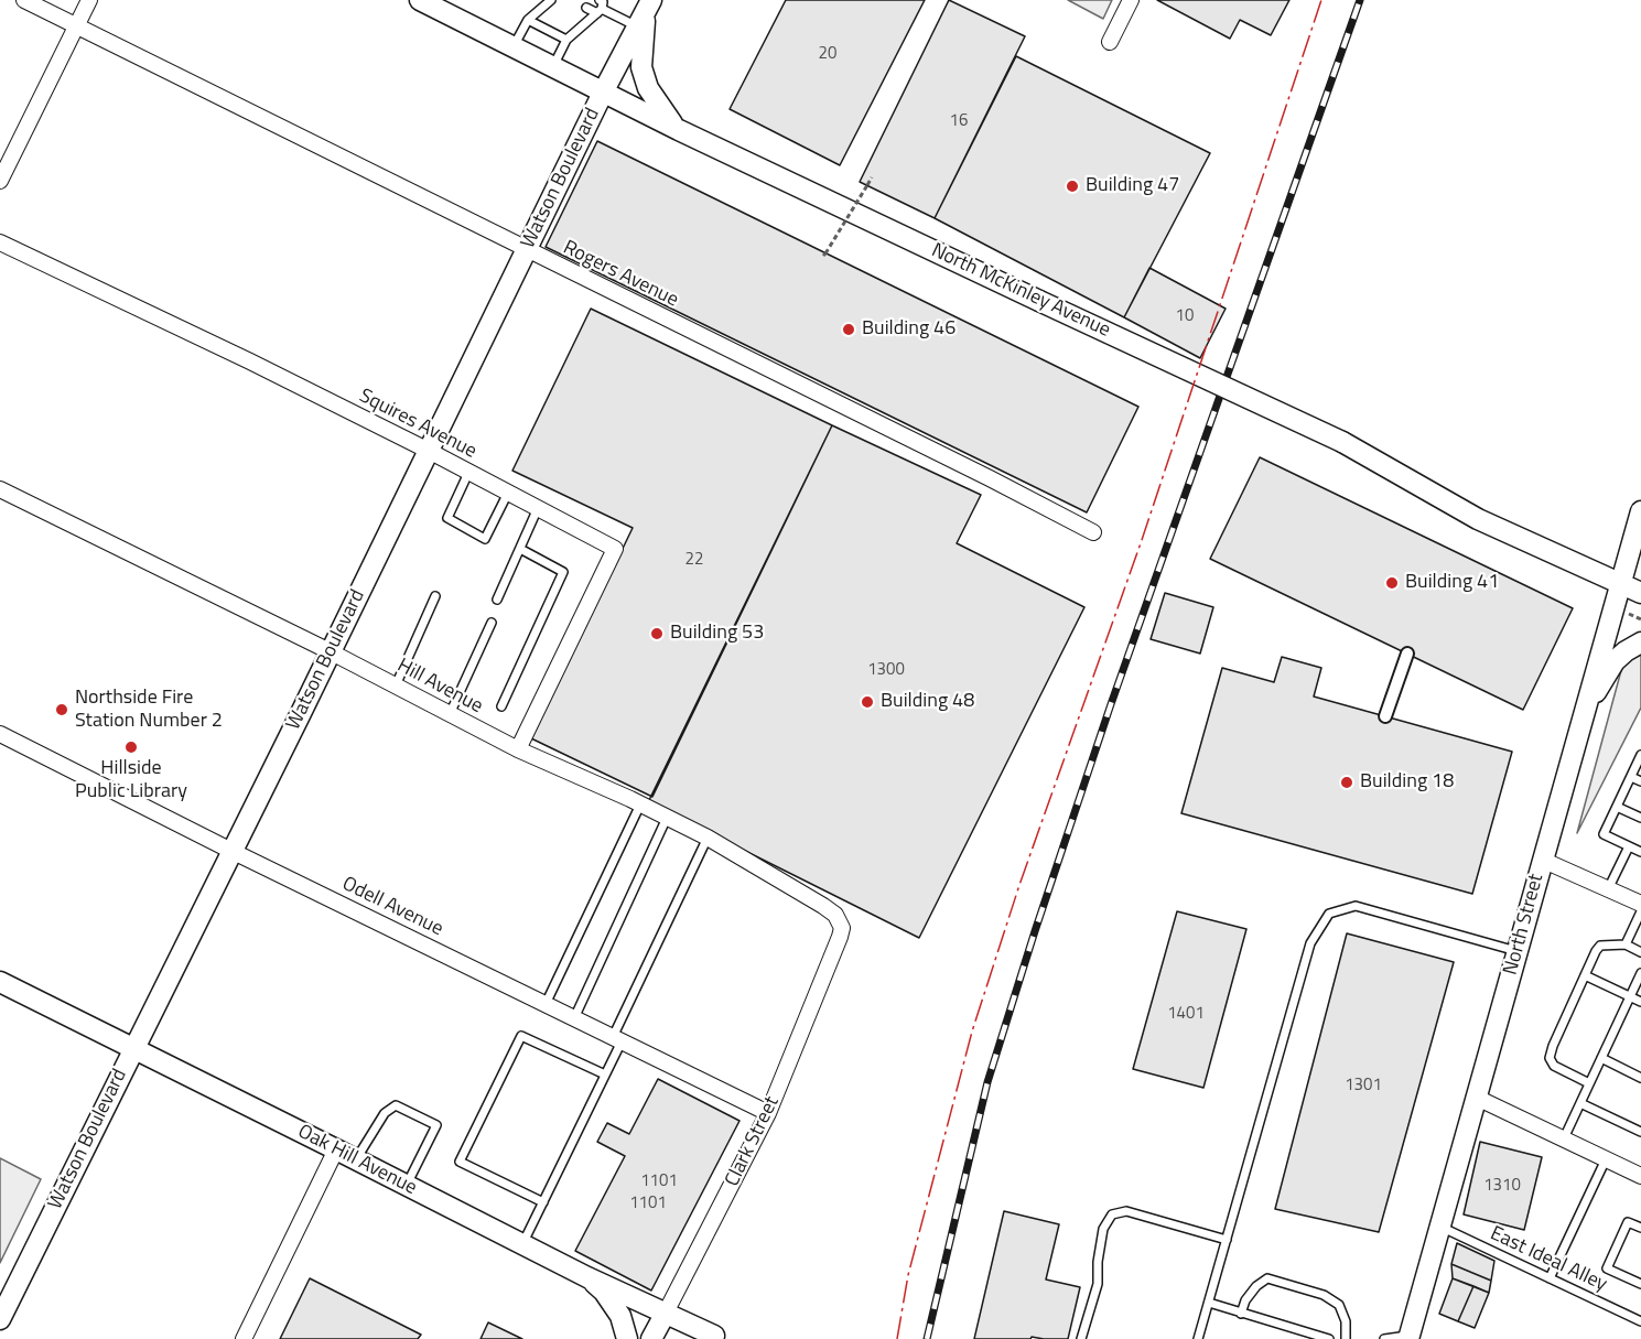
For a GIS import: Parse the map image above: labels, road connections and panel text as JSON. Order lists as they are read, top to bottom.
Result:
{
  "streets": {
    "street": [
      "Watson Boulevard",
      "Rogers Avenue",
      "North McKinley Avenue",
      "Squires Avenue",
      "Hill Avenue",
      "Odell Avenue",
      "North Street",
      "Clark Street",
      "Oak Hill Avenue"
    ],
    "lane": ["East Ideal Alley"]
  },
  "crossings": [
    ["Watson Boulevard", "Rogers Avenue"],
    ["Watson Boulevard", "North McKinley Avenue"],
    ["Watson Boulevard", "Squires Avenue"],
    ["Watson Boulevard", "Hill Avenue"],
    ["Watson Boulevard", "Odell Avenue"],
    ["Watson Boulevard", "Oak Hill Avenue"],
    ["North McKinley Avenue", "North Street"],
    ["Squires Avenue", "Hill Avenue"],
    ["Hill Avenue", "Clark Street"],
    ["Odell Avenue", "Clark Street"],
    ["North Street", "East Ideal Alley"],
    ["Clark Street", "Oak Hill Avenue"]
  ],
  "places": [
    "Building 47",
    "Building 46",
    "Building 41",
    "Building 53",
    "Building 48",
    "Northside Fire Station Number 2",
    "Hillside Public Library",
    "Building 18"
  ],
  "house_numbers": [
    "20",
    "16",
    "10",
    "22",
    "1300",
    "1401",
    "1301",
    "1101",
    "1310",
    "1101"
  ]
}
